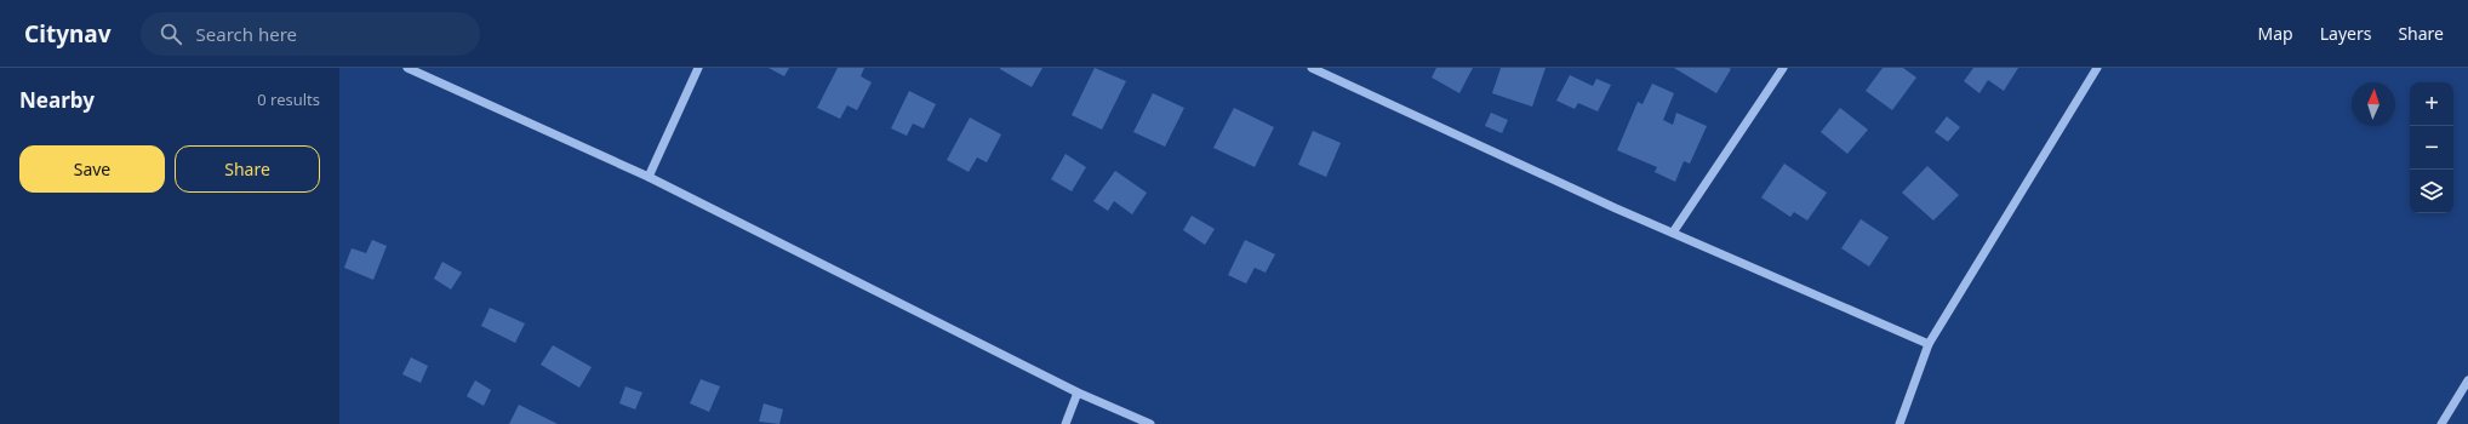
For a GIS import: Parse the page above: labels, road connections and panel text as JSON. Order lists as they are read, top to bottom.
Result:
{
  "north": "top",
  "page": {
    "header": "Citynav",
    "search": "Search here",
    "nav": ["Map", "Layers", "Share"],
    "heading": ["Nearby", "0 results"],
    "map_buttons": ["+", "−"],
    "buttons": ["Save", "Share"]
  }
}
